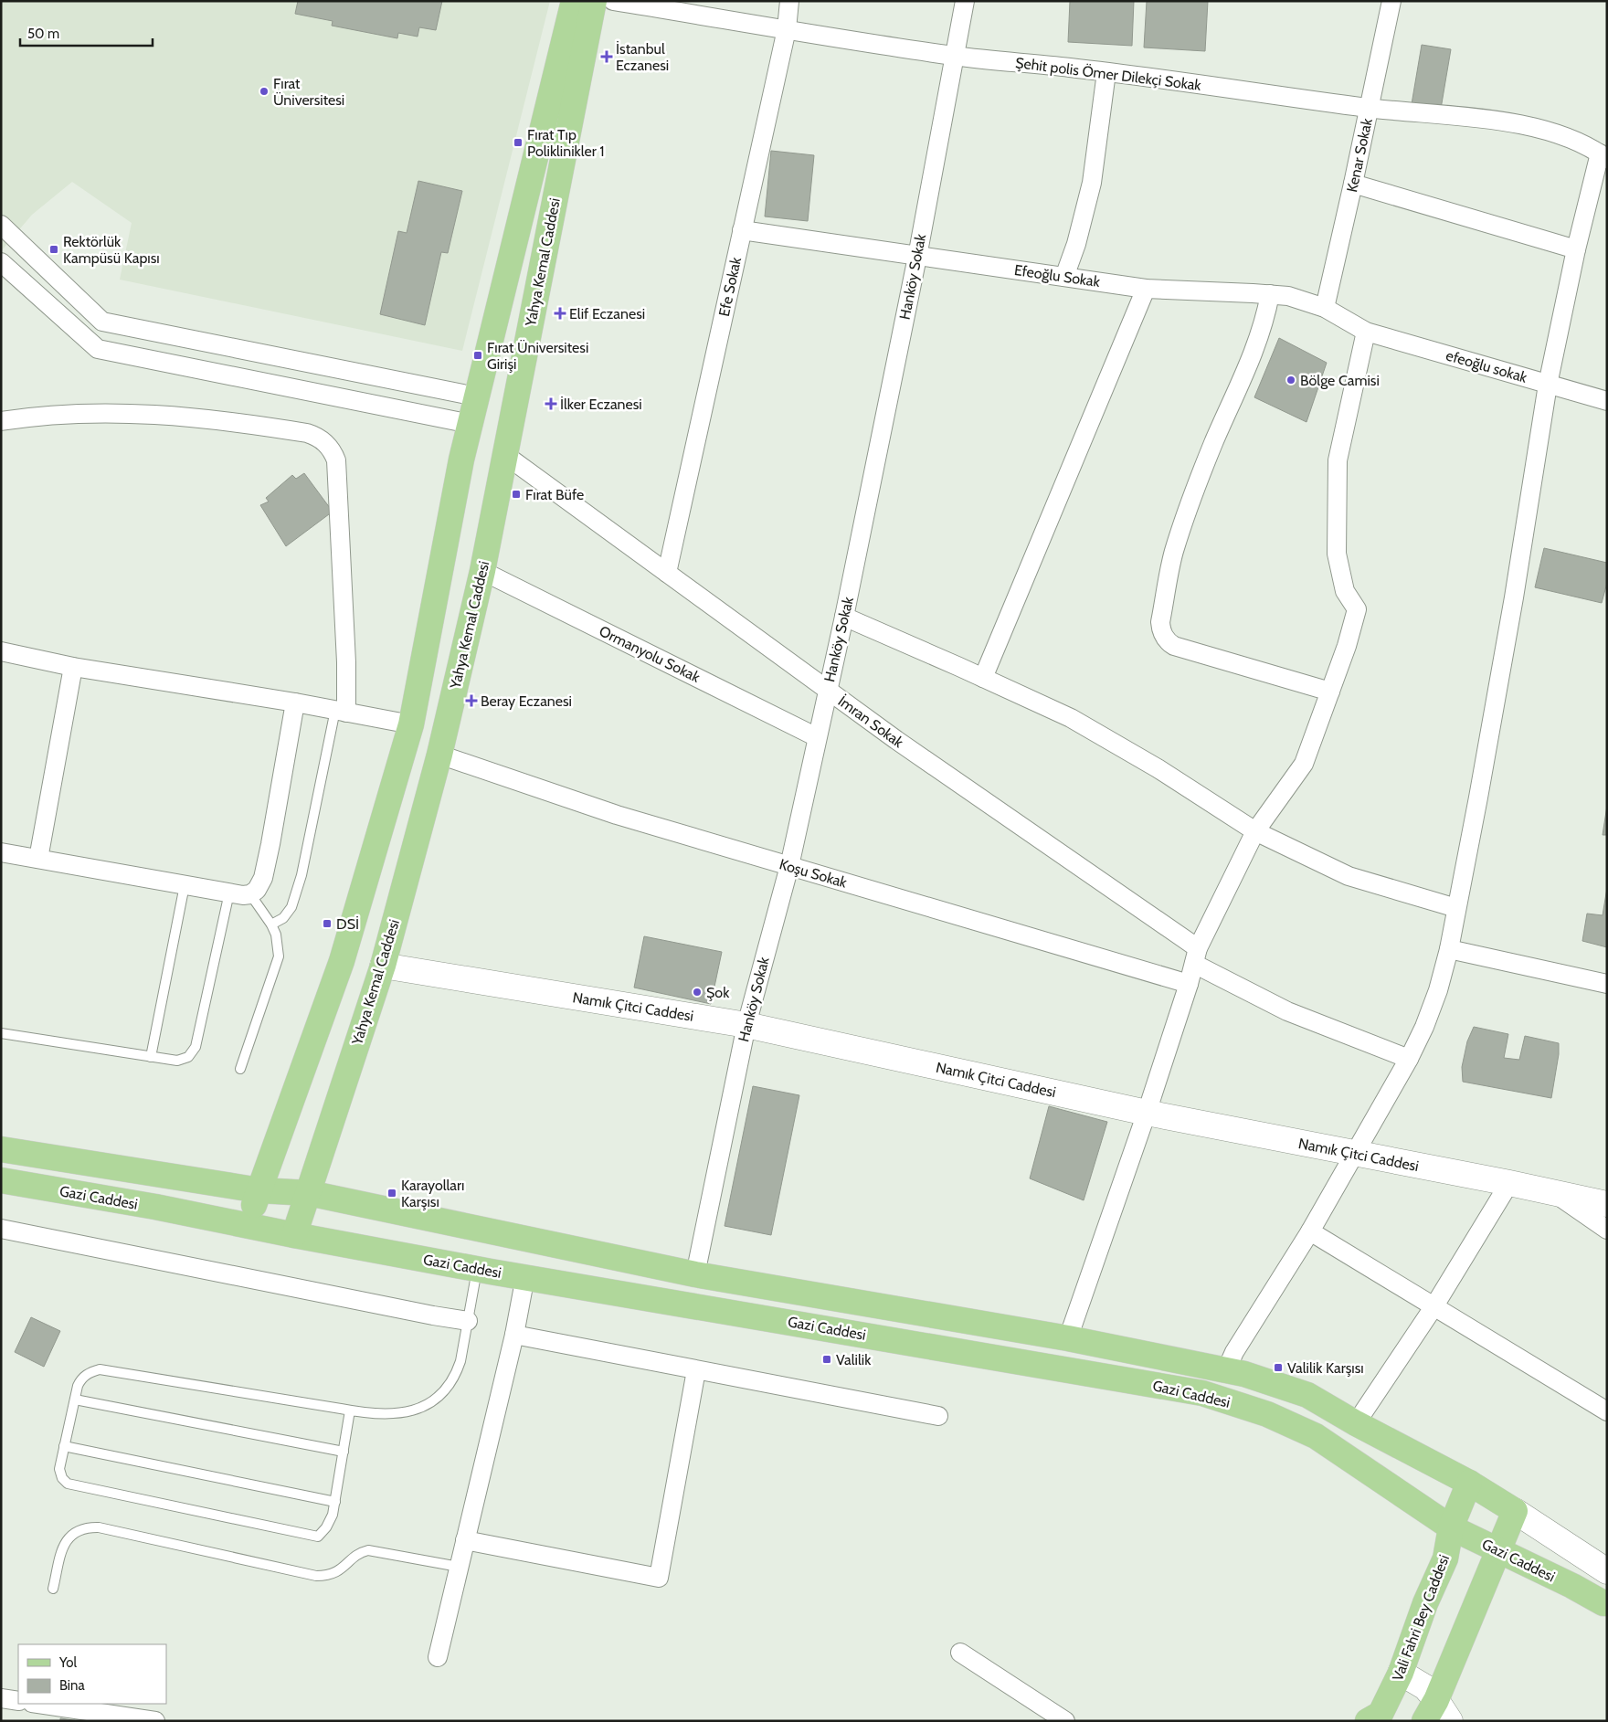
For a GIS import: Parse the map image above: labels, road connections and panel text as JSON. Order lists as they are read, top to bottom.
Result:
{
  "streets": {
    "main road": ["Yahya Kemal Caddesi", "Gazi Caddesi", "Vali Fahri Bey Caddesi"],
    "street": [
      "Şehit polis Ömer Dilekçi Sokak",
      "Kenar Sokak",
      "Efeoğlu Sokak",
      "Hanköy Sokak",
      "Efe Sokak",
      "efeoğlu sokak",
      "Ormanyolu Sokak",
      "İmran Sokak",
      "Koşu Sokak",
      "Namık Çitci Caddesi"
    ]
  },
  "crossings": [
    ["Şehit polis Ömer Dilekçi Sokak", "Kenar Sokak"],
    ["Şehit polis Ömer Dilekçi Sokak", "Hanköy Sokak"],
    ["Şehit polis Ömer Dilekçi Sokak", "Efe Sokak"],
    ["Kenar Sokak", "Efeoğlu Sokak"],
    ["Yahya Kemal Caddesi", "Ormanyolu Sokak"],
    ["Yahya Kemal Caddesi", "İmran Sokak"],
    ["Yahya Kemal Caddesi", "Koşu Sokak"],
    ["Yahya Kemal Caddesi", "Namık Çitci Caddesi"],
    ["Yahya Kemal Caddesi", "Gazi Caddesi"],
    ["Efeoğlu Sokak", "Hanköy Sokak"],
    ["Efeoğlu Sokak", "Efe Sokak"],
    ["Efeoğlu Sokak", "efeoğlu sokak"],
    ["Hanköy Sokak", "Ormanyolu Sokak"],
    ["Hanköy Sokak", "İmran Sokak"],
    ["Hanköy Sokak", "Koşu Sokak"],
    ["Hanköy Sokak", "Namık Çitci Caddesi"],
    ["Hanköy Sokak", "Gazi Caddesi"],
    ["Efe Sokak", "İmran Sokak"],
    ["Gazi Caddesi", "Vali Fahri Bey Caddesi"]
  ],
  "places": {
    "health": [
      "İstanbul Eczanesi",
      "Elif Eczanesi",
      "İlker Eczanesi",
      "Beray Eczanesi"
    ],
    "other": ["Fırat Üniversitesi", "Bölge Camisi", "Şok"],
    "transit": [
      "Fırat Tıp Poliklinikler 1",
      "Rektörlük Kampüsü Kapısı",
      "Fırat Üniversitesi Girişi",
      "Fırat Büfe",
      "DSİ",
      "Karayolları Karşısı",
      "Valilik",
      "Valilik Karşısı"
    ]
  },
  "legend": ["Yol", "Bina"],
  "scale_bar": "50 m"
}
